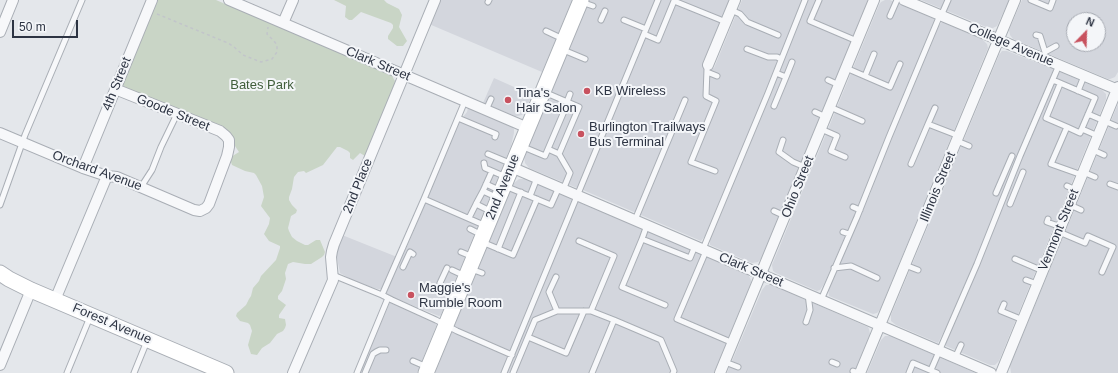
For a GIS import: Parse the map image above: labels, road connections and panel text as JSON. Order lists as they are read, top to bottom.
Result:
{
  "streets": {
    "main road": ["2nd Avenue", "Forest Avenue"],
    "street": [
      "College Avenue",
      "Clark Street",
      "4th Street",
      "Goode Street",
      "Orchard Avenue",
      "2nd Place",
      "Ohio Street",
      "Illinois Street",
      "Vermont Street"
    ]
  },
  "crossings": [
    ["College Avenue", "Illinois Street"],
    ["College Avenue", "Vermont Street"],
    ["Clark Street", "2nd Place"],
    ["Clark Street", "2nd Avenue"],
    ["Clark Street", "Ohio Street"],
    ["Clark Street", "Illinois Street"],
    ["4th Street", "Goode Street"],
    ["4th Street", "Orchard Avenue"],
    ["Goode Street", "Orchard Avenue"]
  ],
  "parks": ["Bates Park"],
  "places": [
    "KB Wireless",
    "Tina's Hair Salon",
    "Burlington Trailways Bus Terminal",
    "Maggie's Rumble Room"
  ],
  "scale_bar": "50 m",
  "north": "top right"
}
